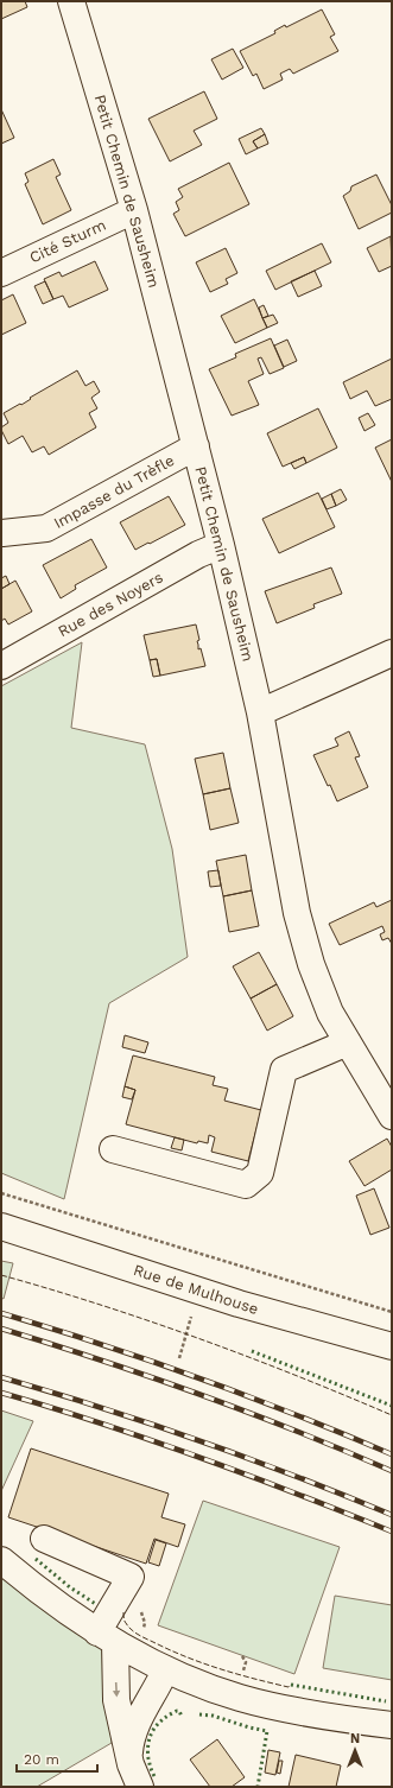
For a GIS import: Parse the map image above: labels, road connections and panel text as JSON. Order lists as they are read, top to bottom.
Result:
{
  "streets": {
    "street": [
      "Petit Chemin de Sausheim",
      "Cité Sturm",
      "Impasse du Trèfle",
      "Rue des Noyers",
      "Rue de Mulhouse"
    ]
  },
  "crossings": [
    ["Petit Chemin de Sausheim", "Cité Sturm"],
    ["Petit Chemin de Sausheim", "Impasse du Trèfle"],
    ["Petit Chemin de Sausheim", "Rue des Noyers"]
  ],
  "scale_bar": "20 m",
  "north": "top"
}
